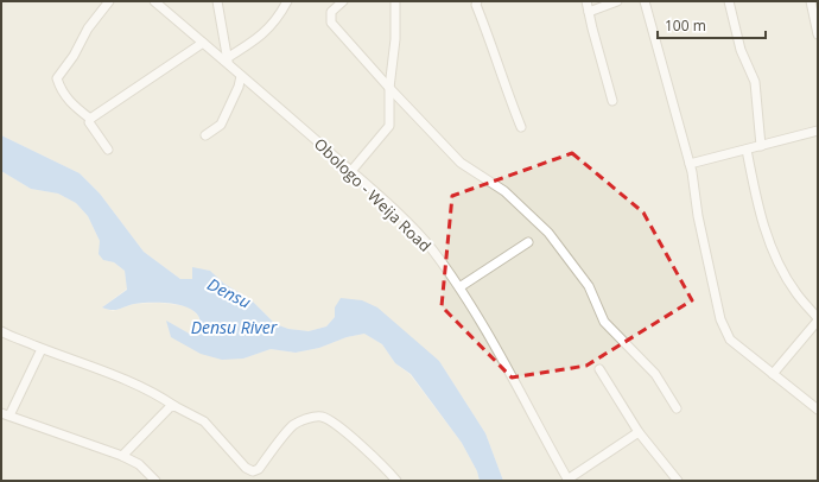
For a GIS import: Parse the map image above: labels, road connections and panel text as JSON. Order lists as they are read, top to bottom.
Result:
{
  "streets": {
    "street": ["Obologo - Weija Road"]
  },
  "water": ["Densu", "Densu River"],
  "scale_bar": "100 m"
}
